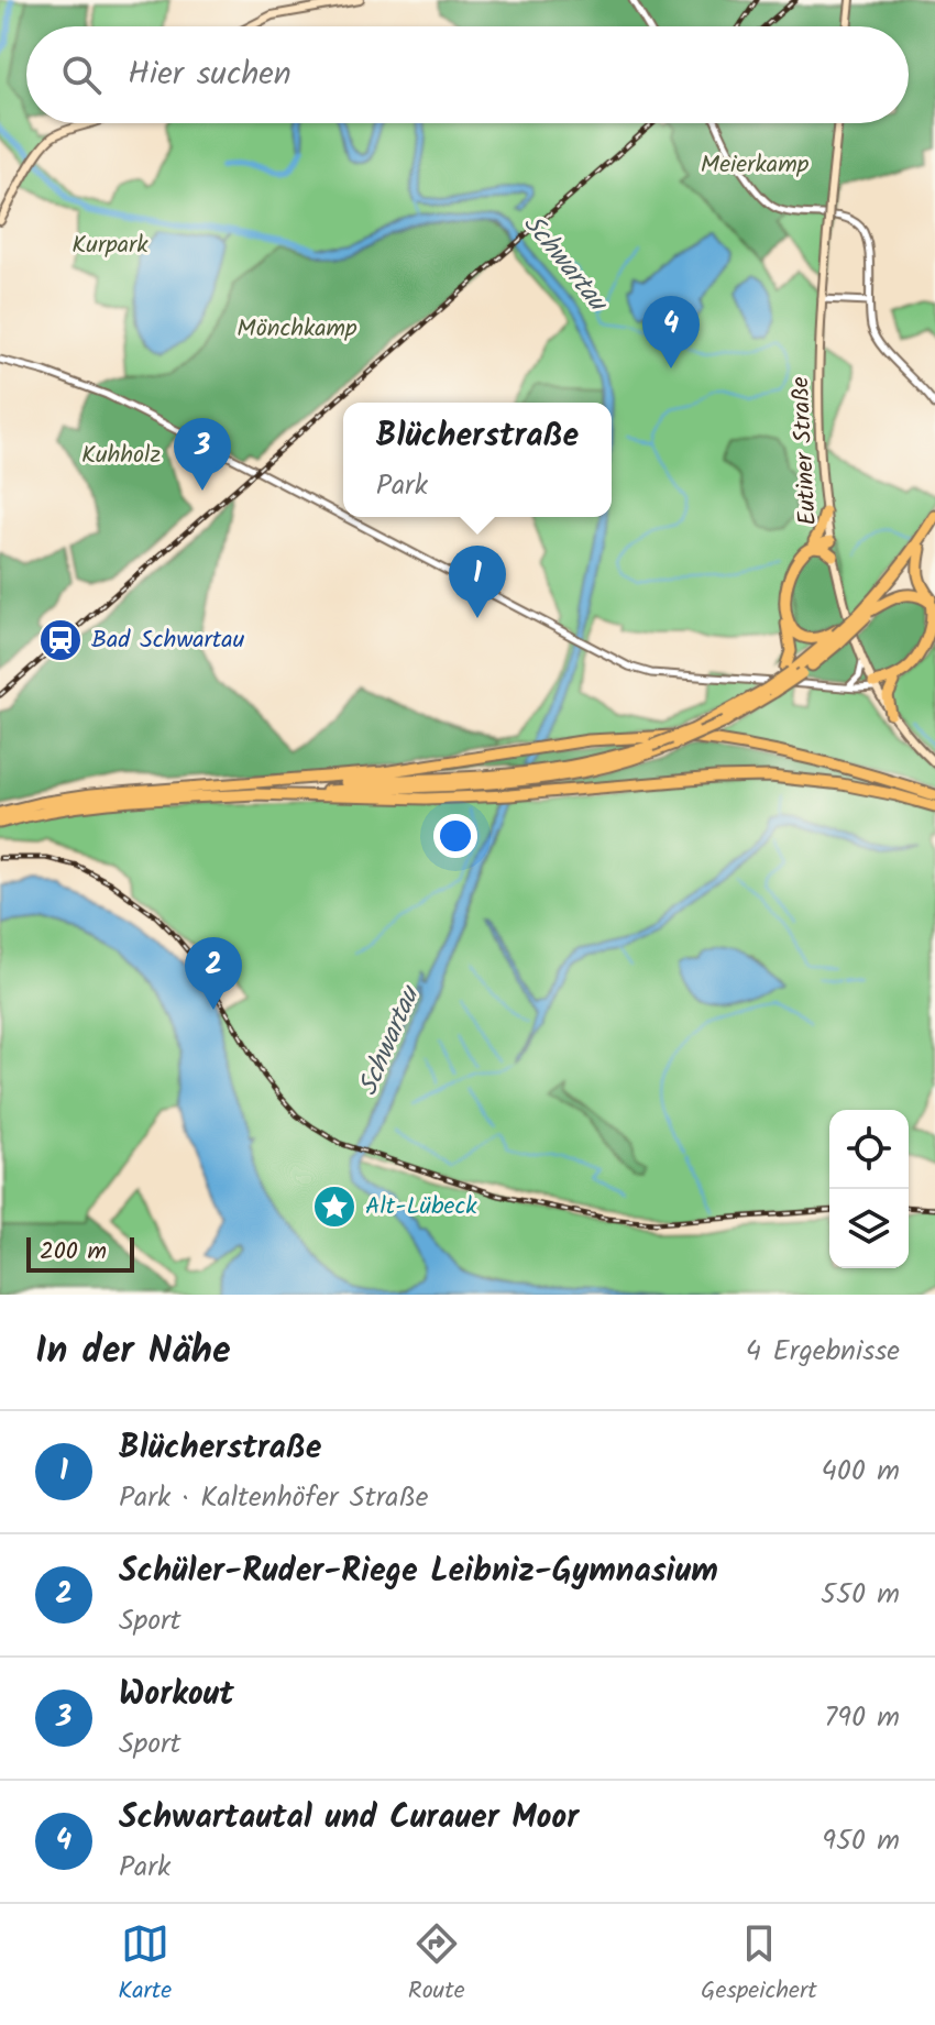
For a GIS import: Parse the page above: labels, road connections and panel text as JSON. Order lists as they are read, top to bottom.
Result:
{
  "streets": {
    "main road": ["Eutiner Straße"]
  },
  "water": ["Schwartau"],
  "parks": [
    "Meierkamp",
    "Kurpark",
    "Mönchkamp",
    "Kuhholz"
  ],
  "places": {
    "station": ["Bad Schwartau"],
    "place": ["Alt-Lübeck"]
  },
  "scale_bar": "200 m",
  "page": {
    "search": "Hier suchen",
    "pins": [
      "4",
      "3",
      "1",
      "2"
    ],
    "popup": ["Blücherstraße", "Park"],
    "scale": "200 m",
    "heading": ["In der Nähe", "4 Ergebnisse"],
    "list": [
      {
        "mark": "1",
        "name": "Blücherstraße",
        "note": "Park · Kaltenhöfer Straße",
        "value": "400 m"
      },
      {
        "mark": "2",
        "name": "Schüler-Ruder-Riege Leibniz-Gymnasium",
        "note": "Sport",
        "value": "550 m"
      },
      {
        "mark": "3",
        "name": "Workout",
        "note": "Sport",
        "value": "790 m"
      },
      {
        "mark": "4",
        "name": "Schwartautal und Curauer Moor",
        "note": "Park",
        "value": "950 m"
      }
    ],
    "nav": ["Karte", "Route", "Gespeichert"]
  }
}
